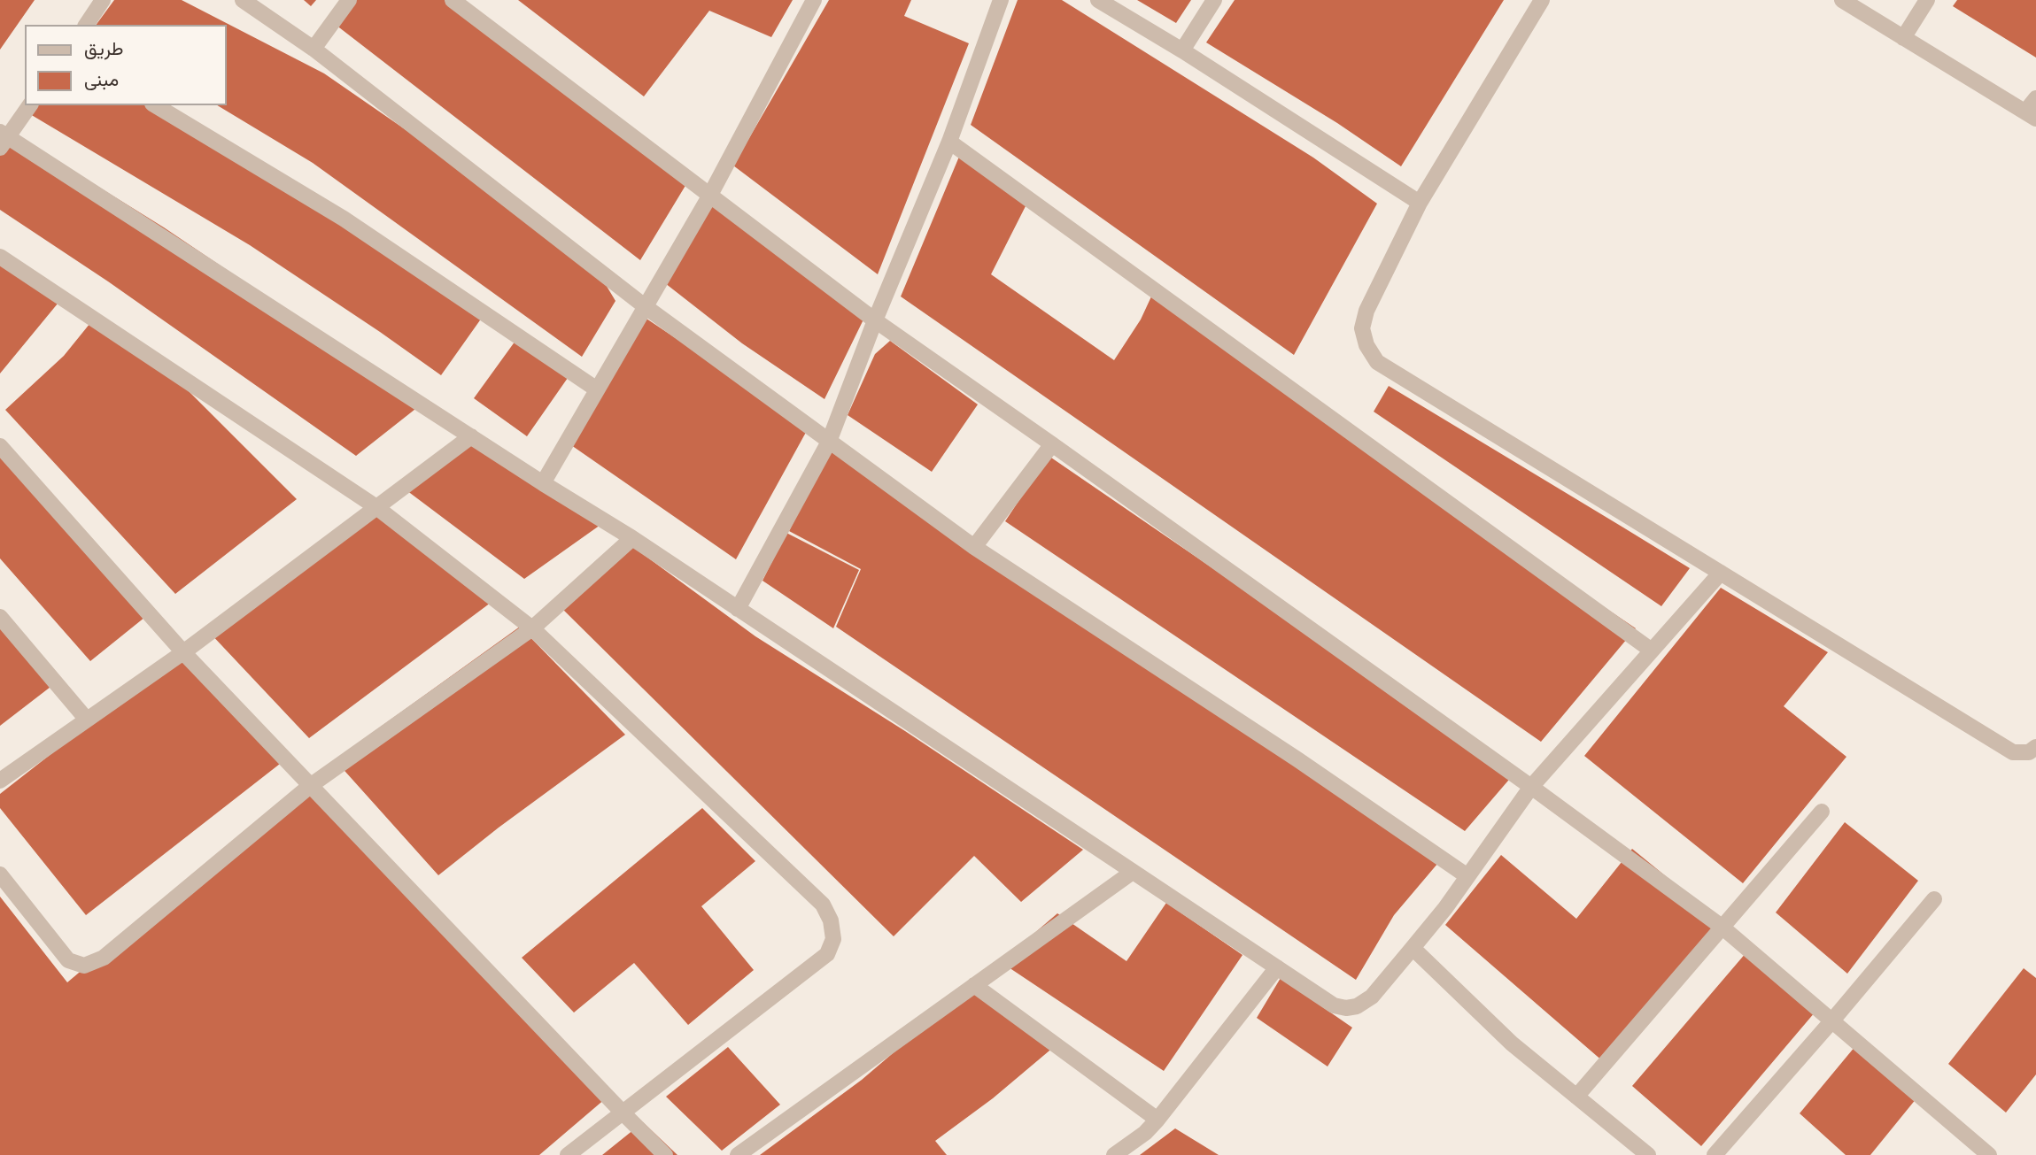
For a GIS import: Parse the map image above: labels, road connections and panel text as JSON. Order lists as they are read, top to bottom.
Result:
{
  "legend": ["طريق", "مبنى"]
}
